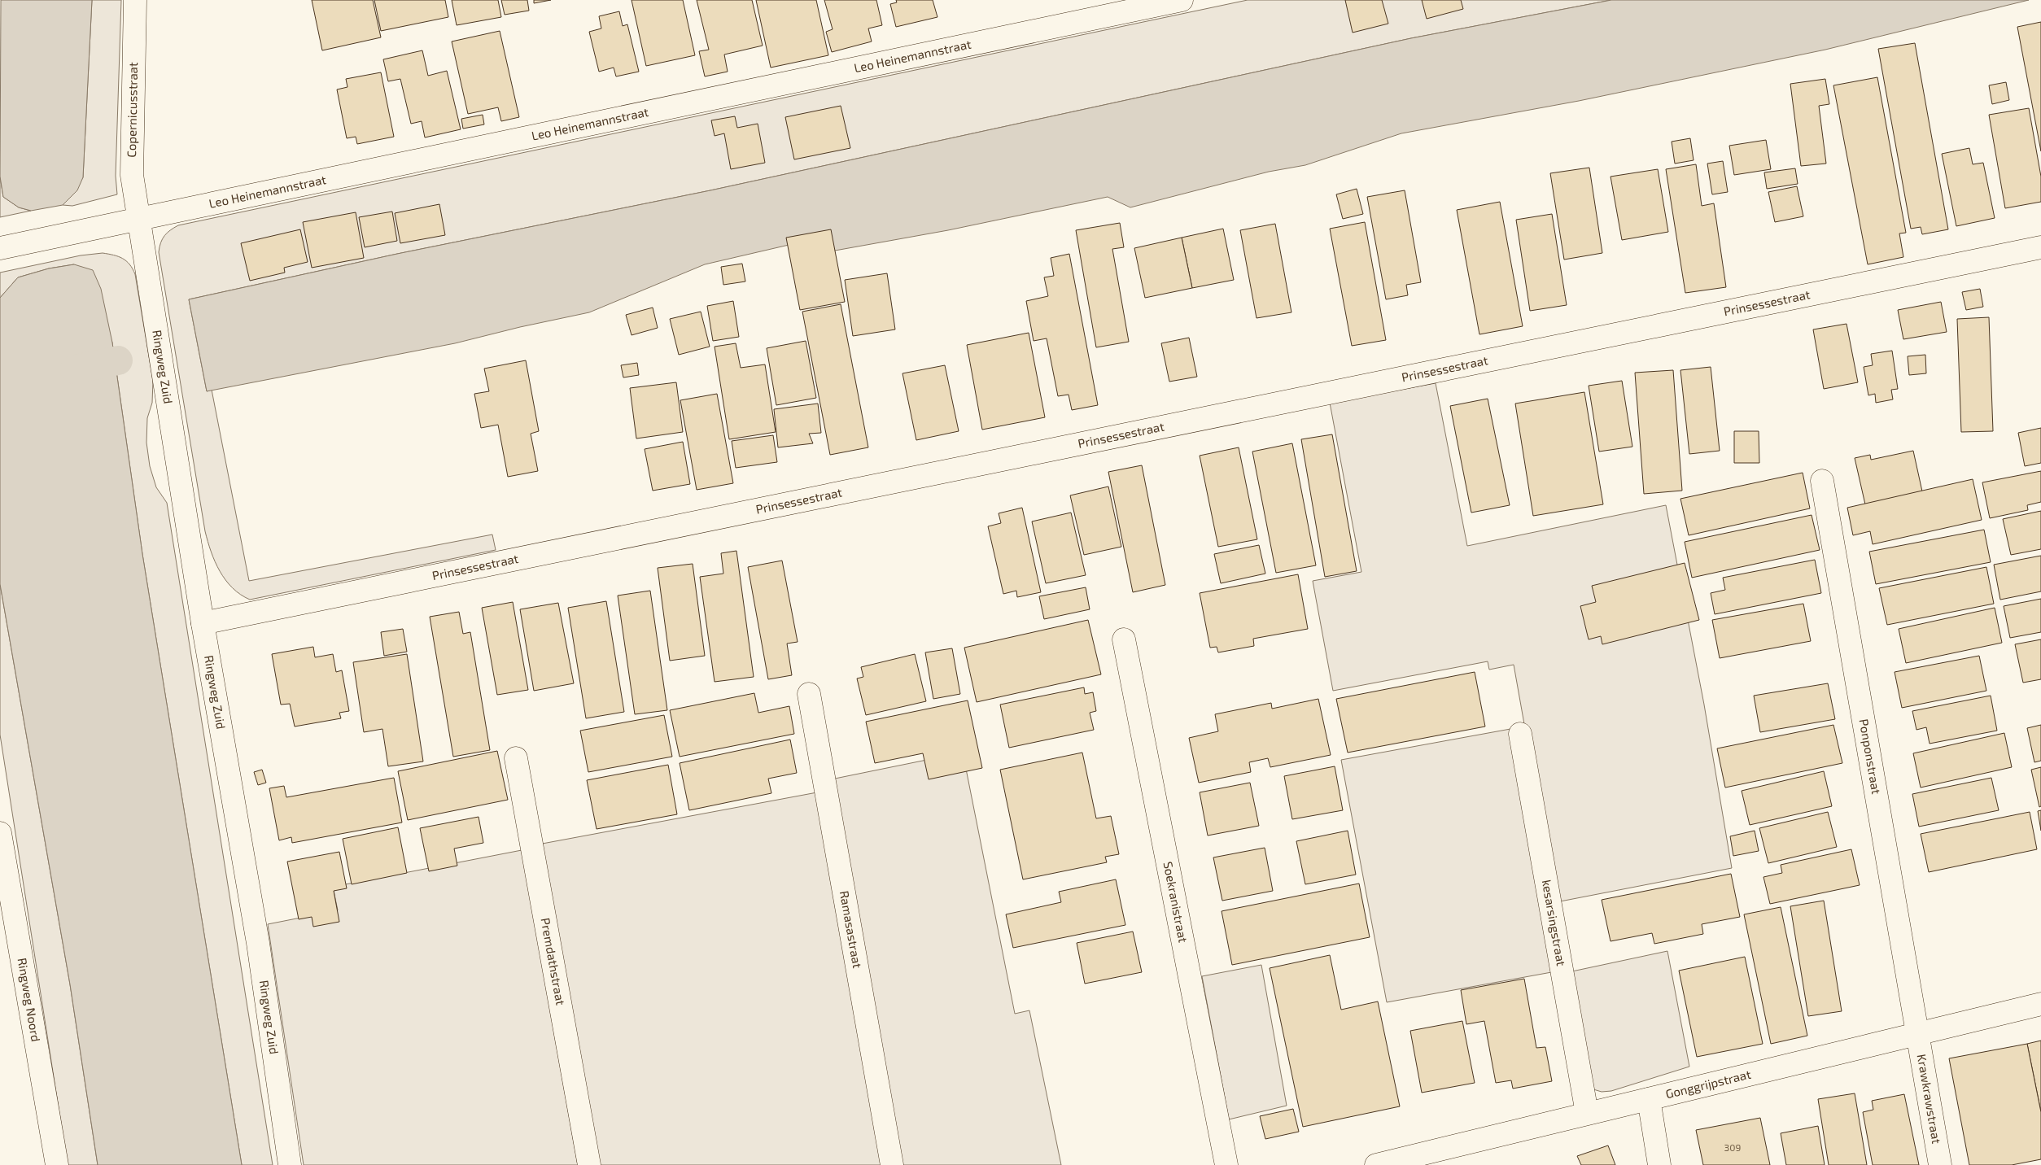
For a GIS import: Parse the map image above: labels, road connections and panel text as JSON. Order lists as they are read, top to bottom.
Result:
{
  "streets": {
    "street": [
      "Leo Heinemannstraat",
      "Copernicusstraat",
      "Prinsessestraat",
      "Ringweg Zuid",
      "Ponponstraat",
      "Soekranistraat",
      "kesarsingstraat",
      "Ramasastraat",
      "Premdathstraat",
      "Ringweg Noord",
      "Gonggrijpstraat",
      "Krawkrawstraat"
    ]
  },
  "crossings": [
    ["Leo Heinemannstraat", "Copernicusstraat"],
    ["Leo Heinemannstraat", "Ringweg Zuid"],
    ["Copernicusstraat", "Ringweg Zuid"],
    ["Prinsessestraat", "Ringweg Zuid"],
    ["Ponponstraat", "Gonggrijpstraat"],
    ["Ponponstraat", "Krawkrawstraat"],
    ["kesarsingstraat", "Gonggrijpstraat"],
    ["Gonggrijpstraat", "Krawkrawstraat"]
  ],
  "house_numbers": ["309"]
}
